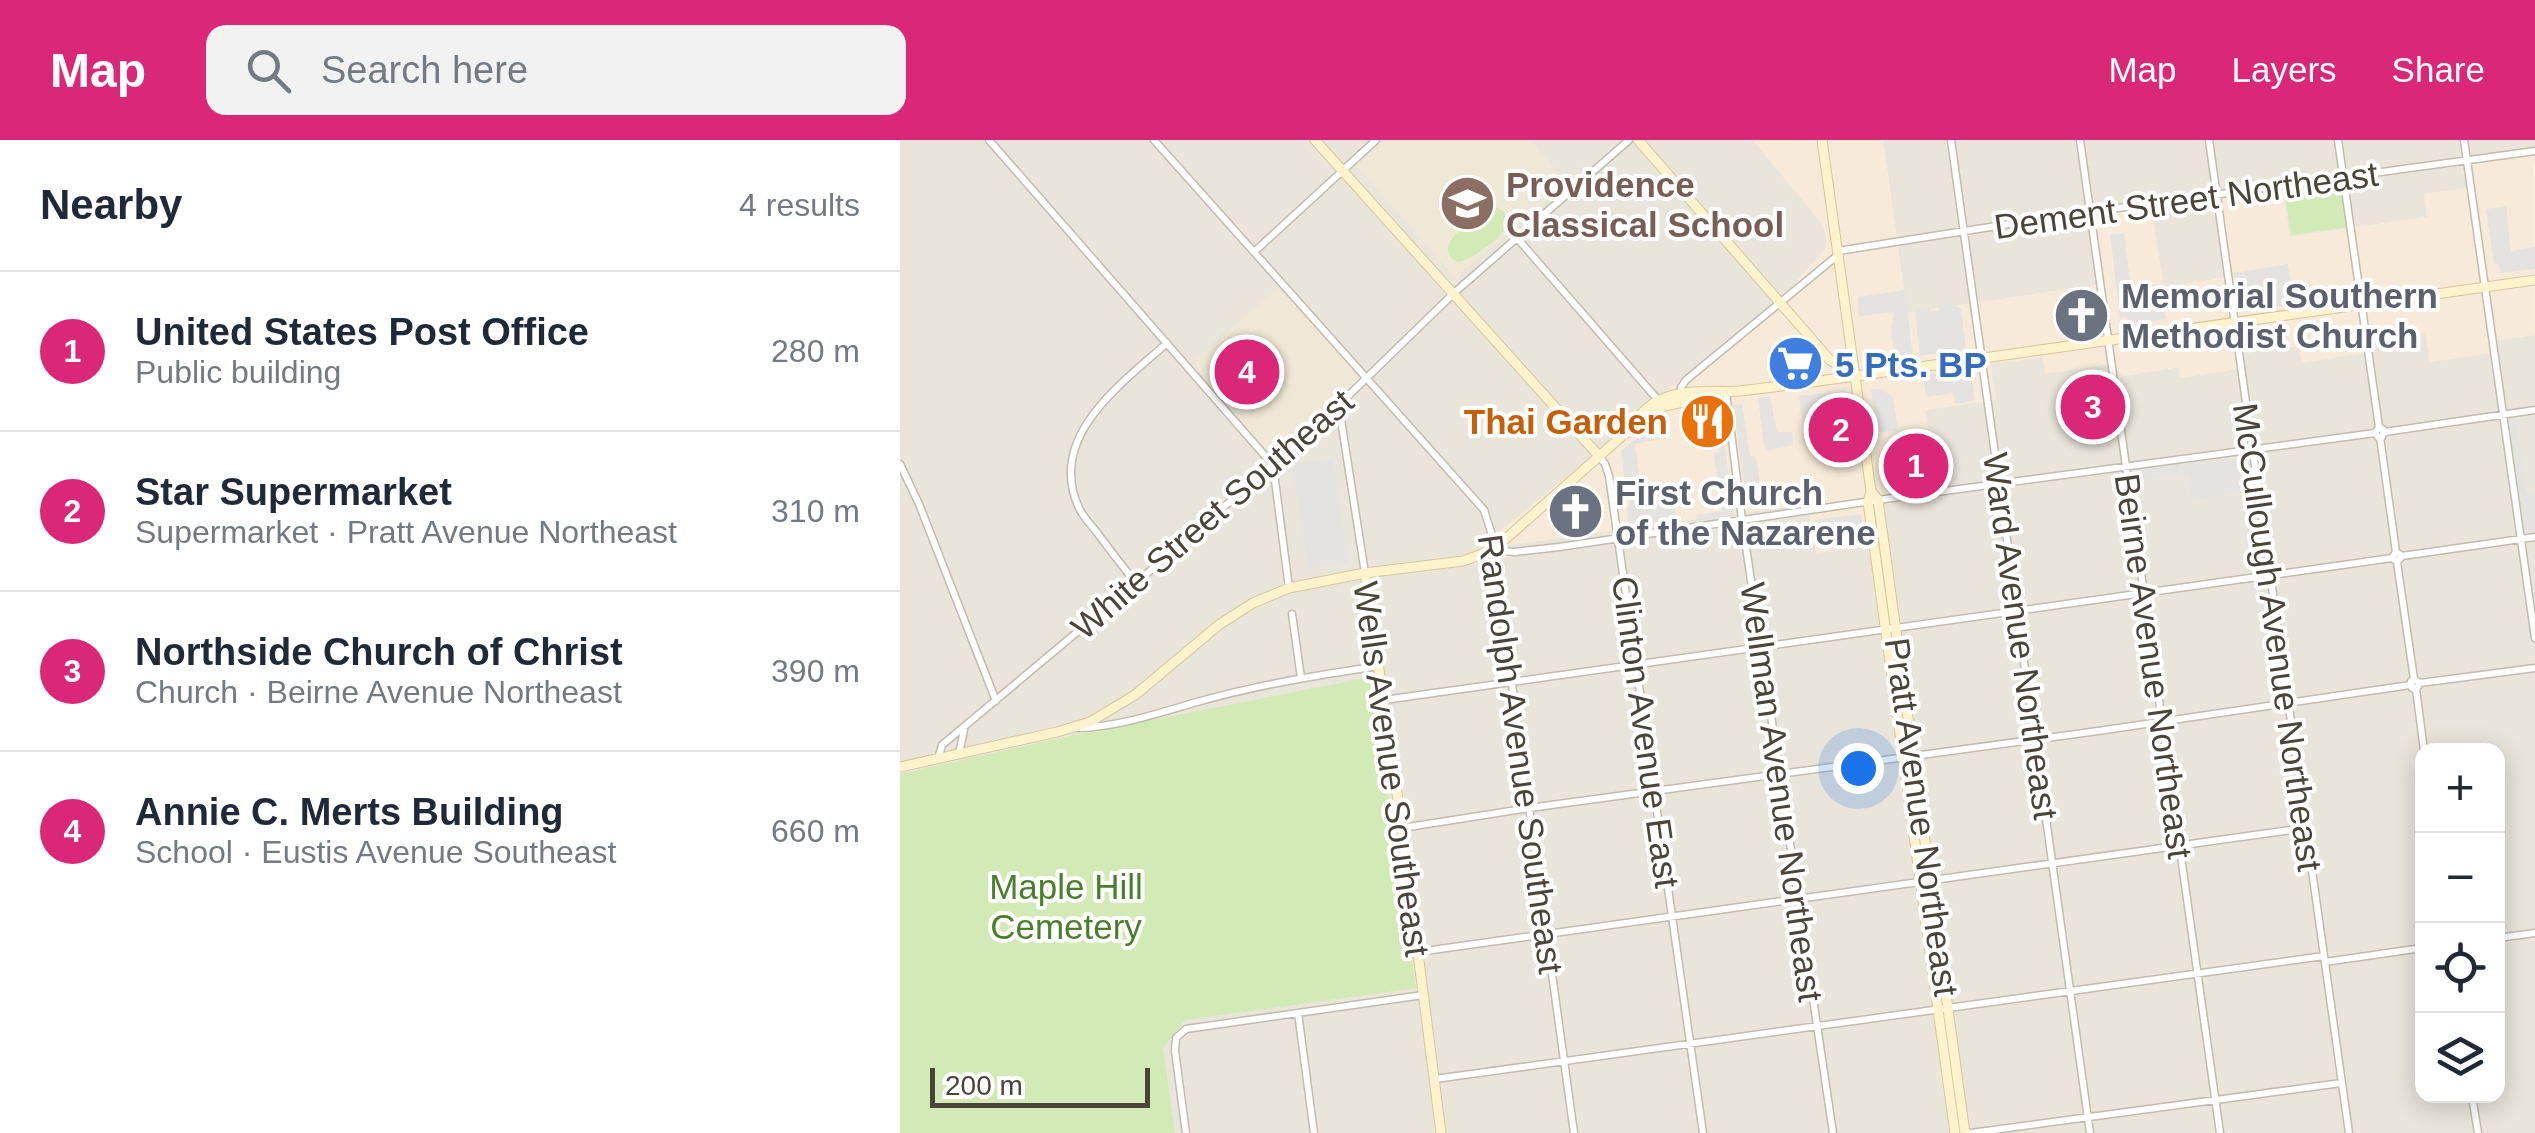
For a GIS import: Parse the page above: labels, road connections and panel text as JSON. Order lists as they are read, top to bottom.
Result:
{
  "streets": {
    "main road": ["Clinton Avenue East", "Wells Avenue Southeast", "Pratt Avenue Northeast"],
    "street": [
      "Dement Street Northeast",
      "White Street Southeast",
      "Ward Avenue Northeast",
      "McCullough Avenue Northeast",
      "Beirne Avenue Northeast",
      "Randolph Avenue Southeast",
      "Wellman Avenue Northeast"
    ]
  },
  "crossings": [
    ["Dement Street Northeast", "Ward Avenue Northeast"],
    ["Dement Street Northeast", "McCullough Avenue Northeast"],
    ["Dement Street Northeast", "Beirne Avenue Northeast"],
    ["White Street Southeast", "Clinton Avenue East"],
    ["White Street Southeast", "Randolph Avenue Southeast"],
    ["White Street Southeast", "Wells Avenue Southeast"]
  ],
  "parks": ["Maple Hill Cemetery"],
  "places": {
    "school or university": ["Providence Classical School"],
    "church": ["Memorial Southern Methodist Church", "First Church of the Nazarene"],
    "supermarket": ["5 Pts. BP"],
    "restaurant": ["Thai Garden"]
  },
  "scale_bar": "200 m",
  "page": {
    "header": "Map",
    "search": "Search here",
    "nav": ["Map", "Layers", "Share"],
    "heading": ["Nearby", "4 results"],
    "list": [
      {
        "mark": "1",
        "name": "United States Post Office",
        "note": "Public building",
        "value": "280 m"
      },
      {
        "mark": "2",
        "name": "Star Supermarket",
        "note": "Supermarket · Pratt Avenue Northeast",
        "value": "310 m"
      },
      {
        "mark": "3",
        "name": "Northside Church of Christ",
        "note": "Church · Beirne Avenue Northeast",
        "value": "390 m"
      },
      {
        "mark": "4",
        "name": "Annie C. Merts Building",
        "note": "School · Eustis Avenue Southeast",
        "value": "660 m"
      }
    ],
    "pins": [
      "4",
      "3",
      "2",
      "1"
    ],
    "map_buttons": ["+", "−"],
    "scale": "200 m"
  }
}
